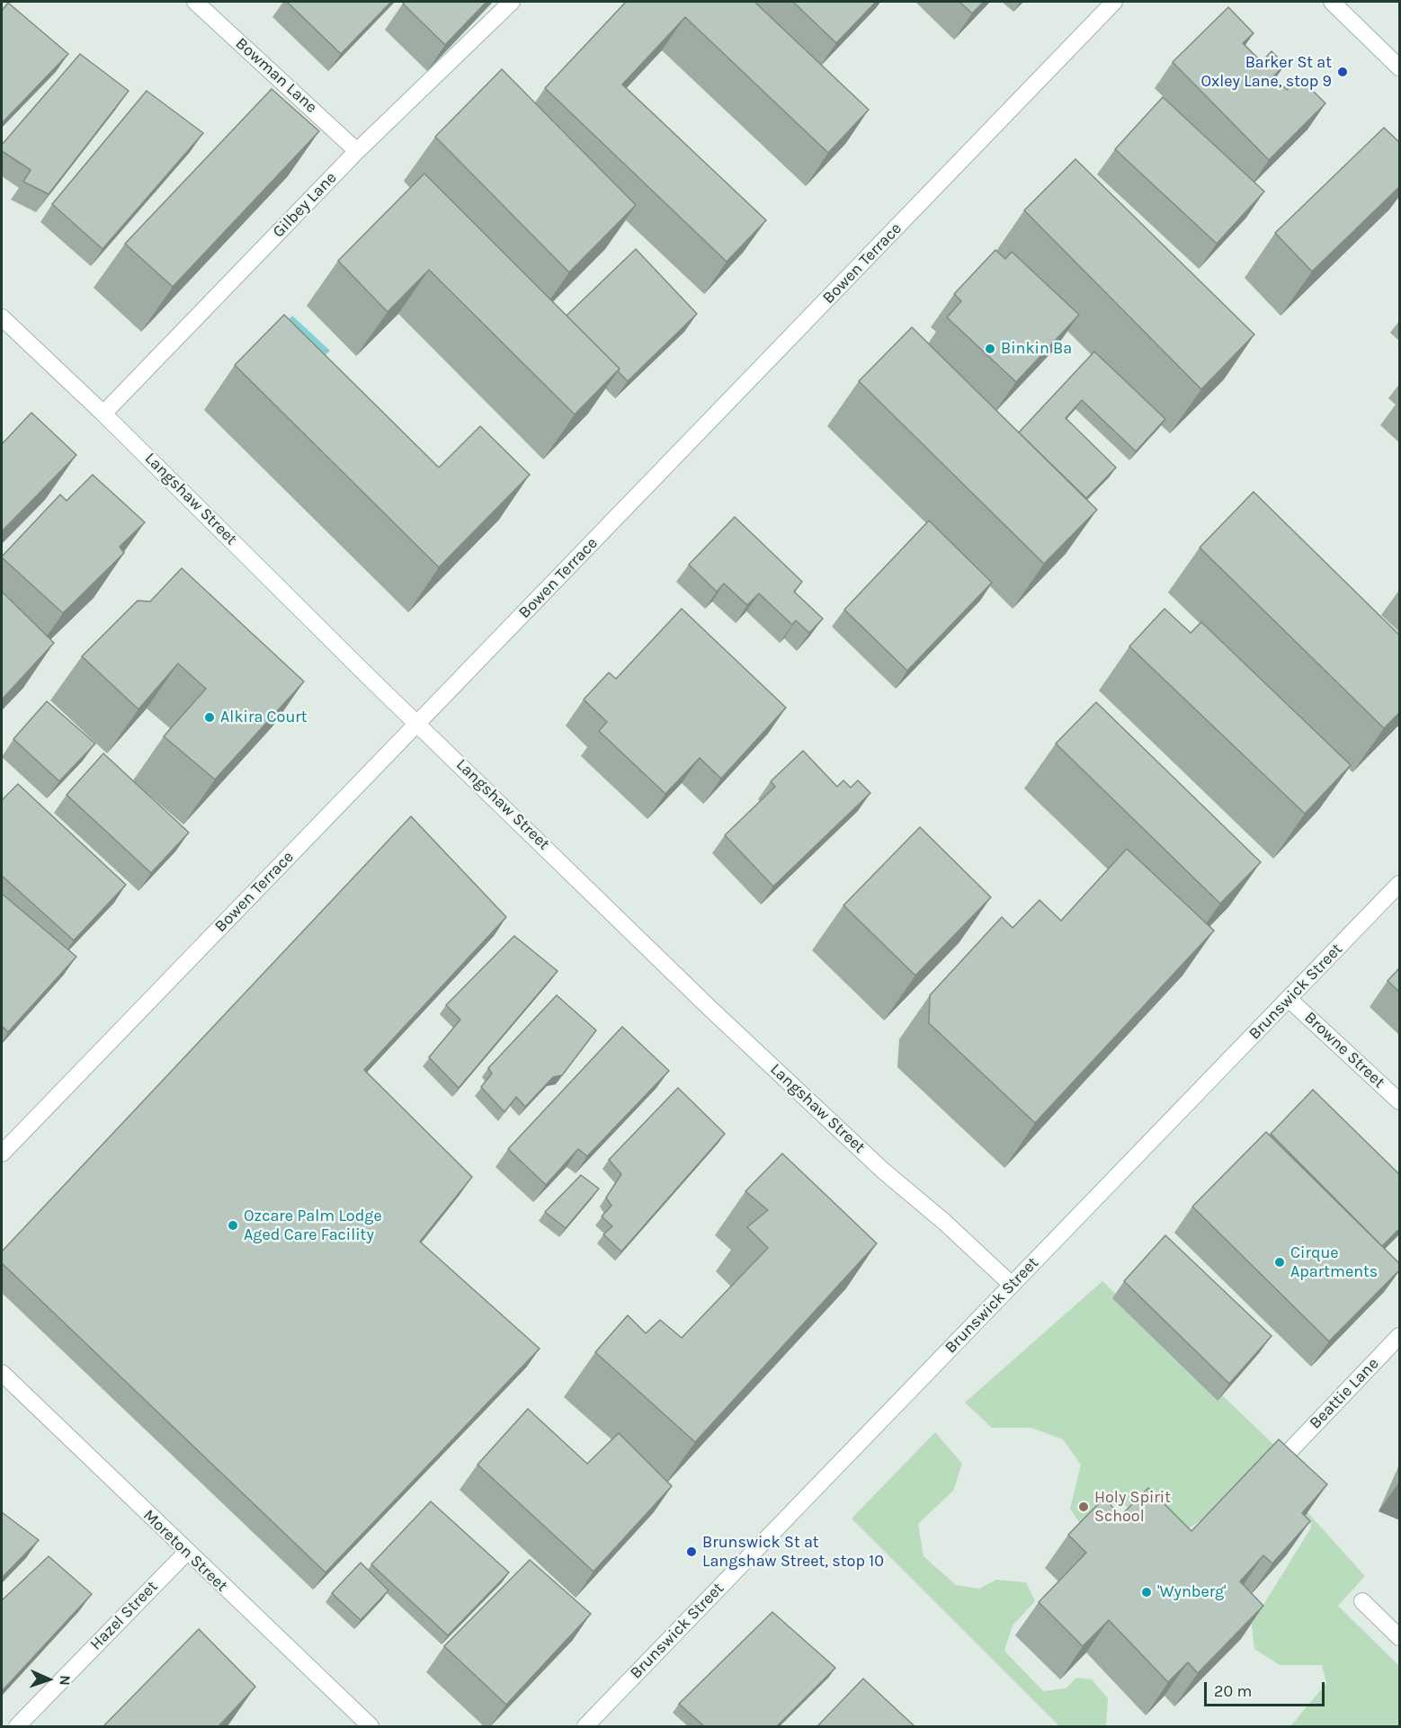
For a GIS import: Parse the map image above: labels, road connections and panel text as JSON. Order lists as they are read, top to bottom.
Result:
{
  "streets": {
    "street": [
      "Bowman Lane",
      "Gilbey Lane",
      "Bowen Terrace",
      "Langshaw Street",
      "Brunswick Street",
      "Browne Street",
      "Beattie Lane",
      "Moreton Street",
      "Hazel Street"
    ]
  },
  "crossings": [
    ["Bowman Lane", "Gilbey Lane"],
    ["Gilbey Lane", "Langshaw Street"],
    ["Bowen Terrace", "Langshaw Street"],
    ["Langshaw Street", "Brunswick Street"],
    ["Brunswick Street", "Browne Street"],
    ["Moreton Street", "Hazel Street"]
  ],
  "places": [
    "Barker St at Oxley Lane, stop 9",
    "Binkin Ba",
    "Alkira Court",
    "Ozcare Palm Lodge Aged Care Facility",
    "Cirque Apartments",
    "Holy Spirit School",
    "Brunswick St at Langshaw Street, stop 10",
    "'Wynberg'"
  ],
  "scale_bar": "20 m",
  "north": "right"
}
